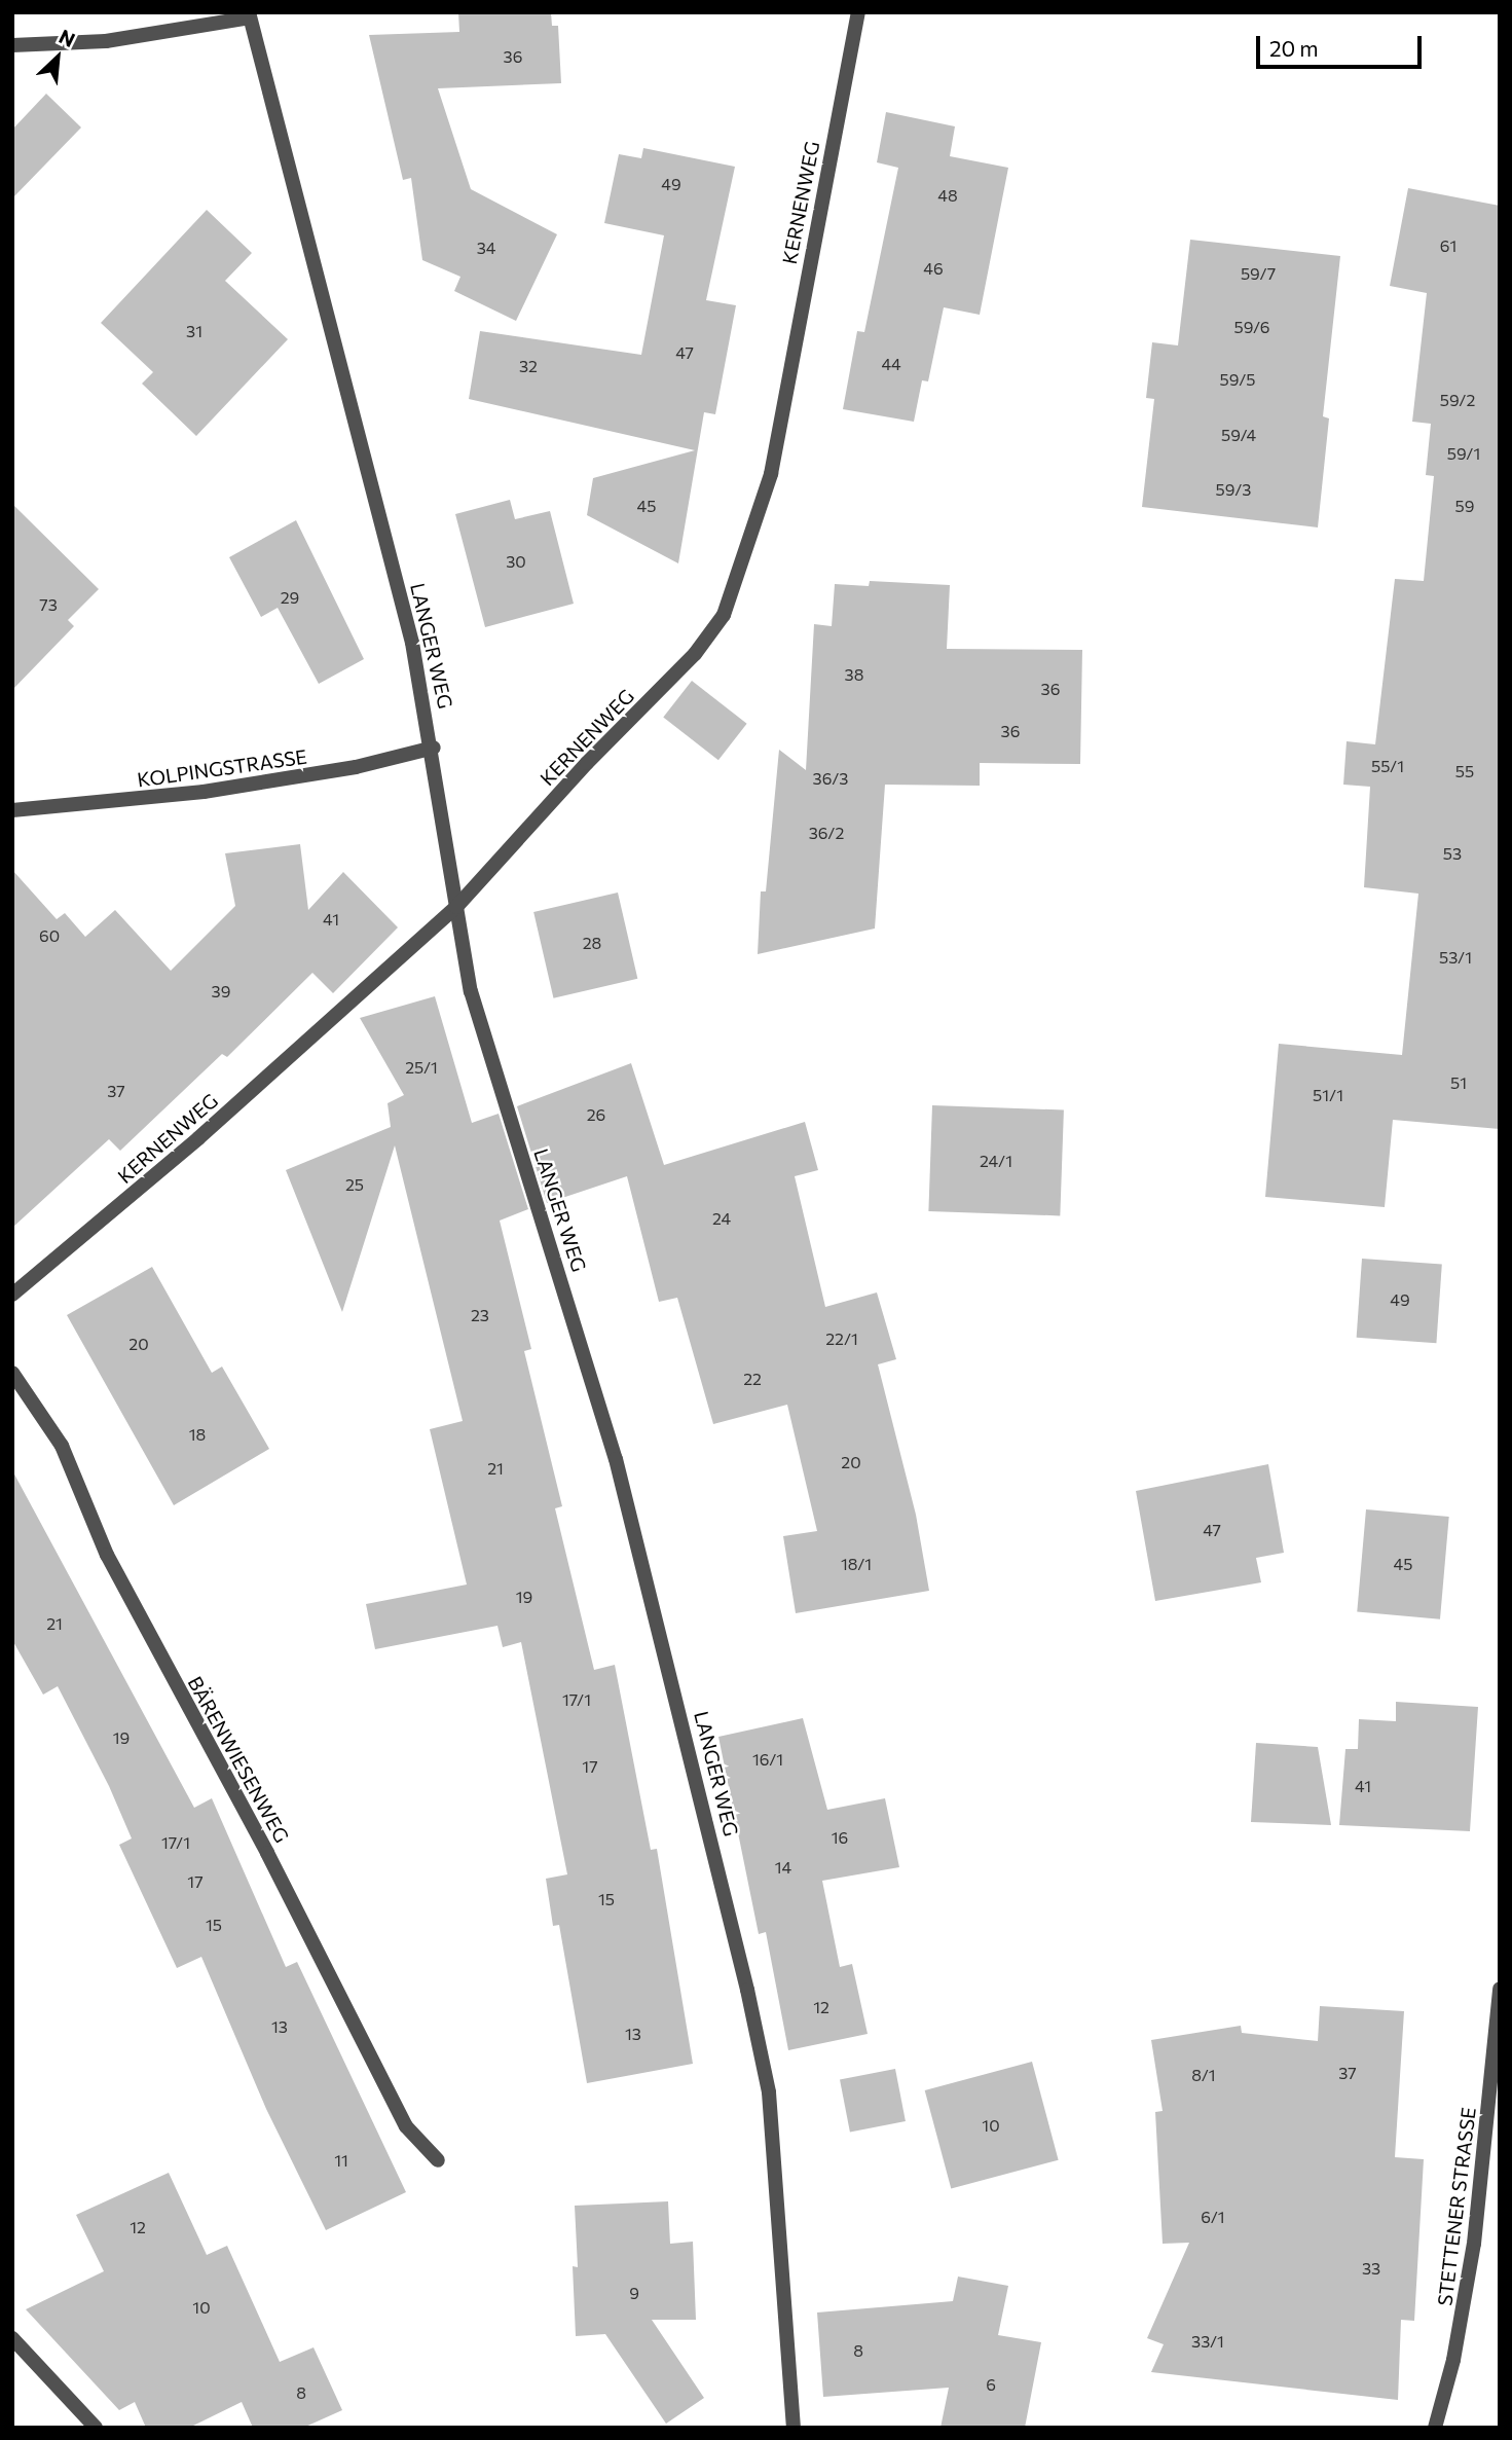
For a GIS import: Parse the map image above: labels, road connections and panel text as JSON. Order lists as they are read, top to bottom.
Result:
{
  "streets": {
    "street": [
      "KERNENWEG",
      "LANGER WEG",
      "KOLPINGSTRASSE",
      "BÄRENWIESENWEG",
      "STETTENER STRASSE"
    ]
  },
  "crossings": [
    ["KERNENWEG", "LANGER WEG"],
    ["LANGER WEG", "KOLPINGSTRASSE"]
  ],
  "house_numbers": [
    "36",
    "49",
    "48",
    "61",
    "34",
    "46",
    "59/7",
    "59/6",
    "31",
    "47",
    "44",
    "32",
    "59/5",
    "59/2",
    "59/4",
    "59/1",
    "59/3",
    "45",
    "59",
    "30",
    "29",
    "73",
    "38",
    "36",
    "36",
    "55/1",
    "55",
    "36/3",
    "36/2",
    "53",
    "41",
    "60",
    "28",
    "53/1",
    "39",
    "25/1",
    "51",
    "37",
    "51/1",
    "26",
    "24/1",
    "25",
    "24",
    "49",
    "23",
    "22/1",
    "20",
    "22",
    "18",
    "20",
    "21",
    "47",
    "18/1",
    "45",
    "19",
    "21",
    "17/1",
    "19",
    "16/1",
    "17",
    "41",
    "16",
    "17/1",
    "14",
    "17",
    "15",
    "15",
    "12",
    "13",
    "13",
    "37",
    "8/1",
    "10",
    "11",
    "6/1",
    "12",
    "33",
    "9",
    "10",
    "33/1",
    "8",
    "6",
    "8"
  ],
  "scale_bar": "20 m",
  "north": "top right"
}
